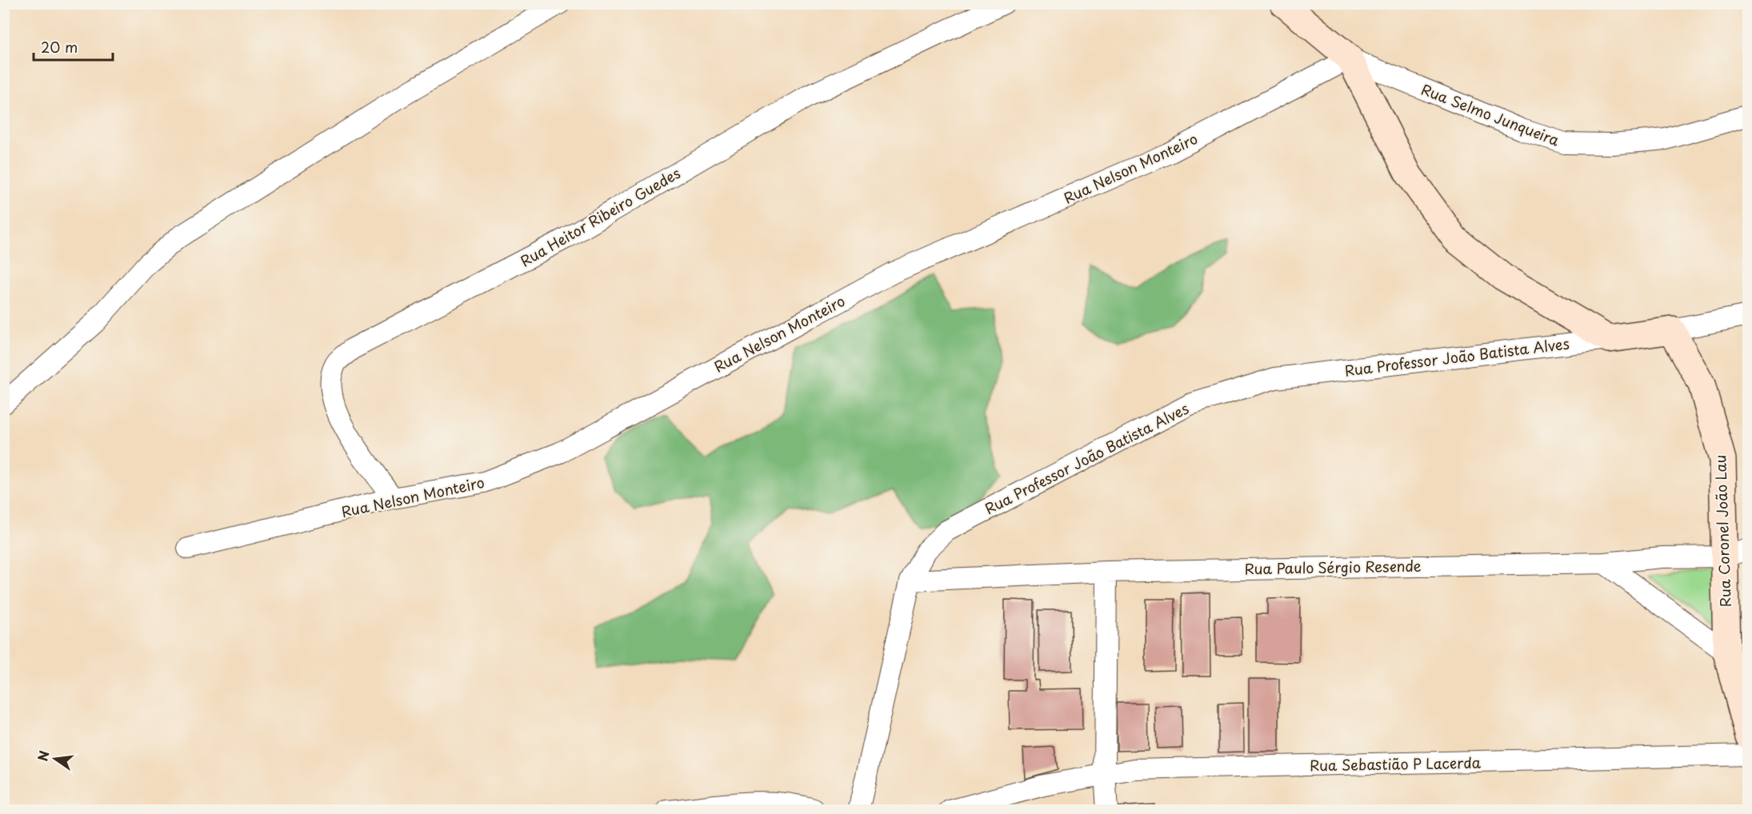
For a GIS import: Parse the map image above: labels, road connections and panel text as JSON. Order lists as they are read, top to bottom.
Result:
{
  "streets": {
    "street": [
      "Rua Selmo Junqueira",
      "Rua Nelson Monteiro",
      "Rua Heitor Ribeiro Guedes",
      "Rua Professor João Batista Alves",
      "Rua Coronel João Lau",
      "Rua Paulo Sérgio Resende",
      "Rua Sebastião P Lacerda"
    ]
  },
  "crossings": [
    ["Rua Selmo Junqueira", "Rua Nelson Monteiro"],
    ["Rua Nelson Monteiro", "Rua Heitor Ribeiro Guedes"],
    ["Rua Professor João Batista Alves", "Rua Paulo Sérgio Resende"],
    ["Rua Coronel João Lau", "Rua Paulo Sérgio Resende"]
  ],
  "scale_bar": "20 m",
  "north": "left"
}
